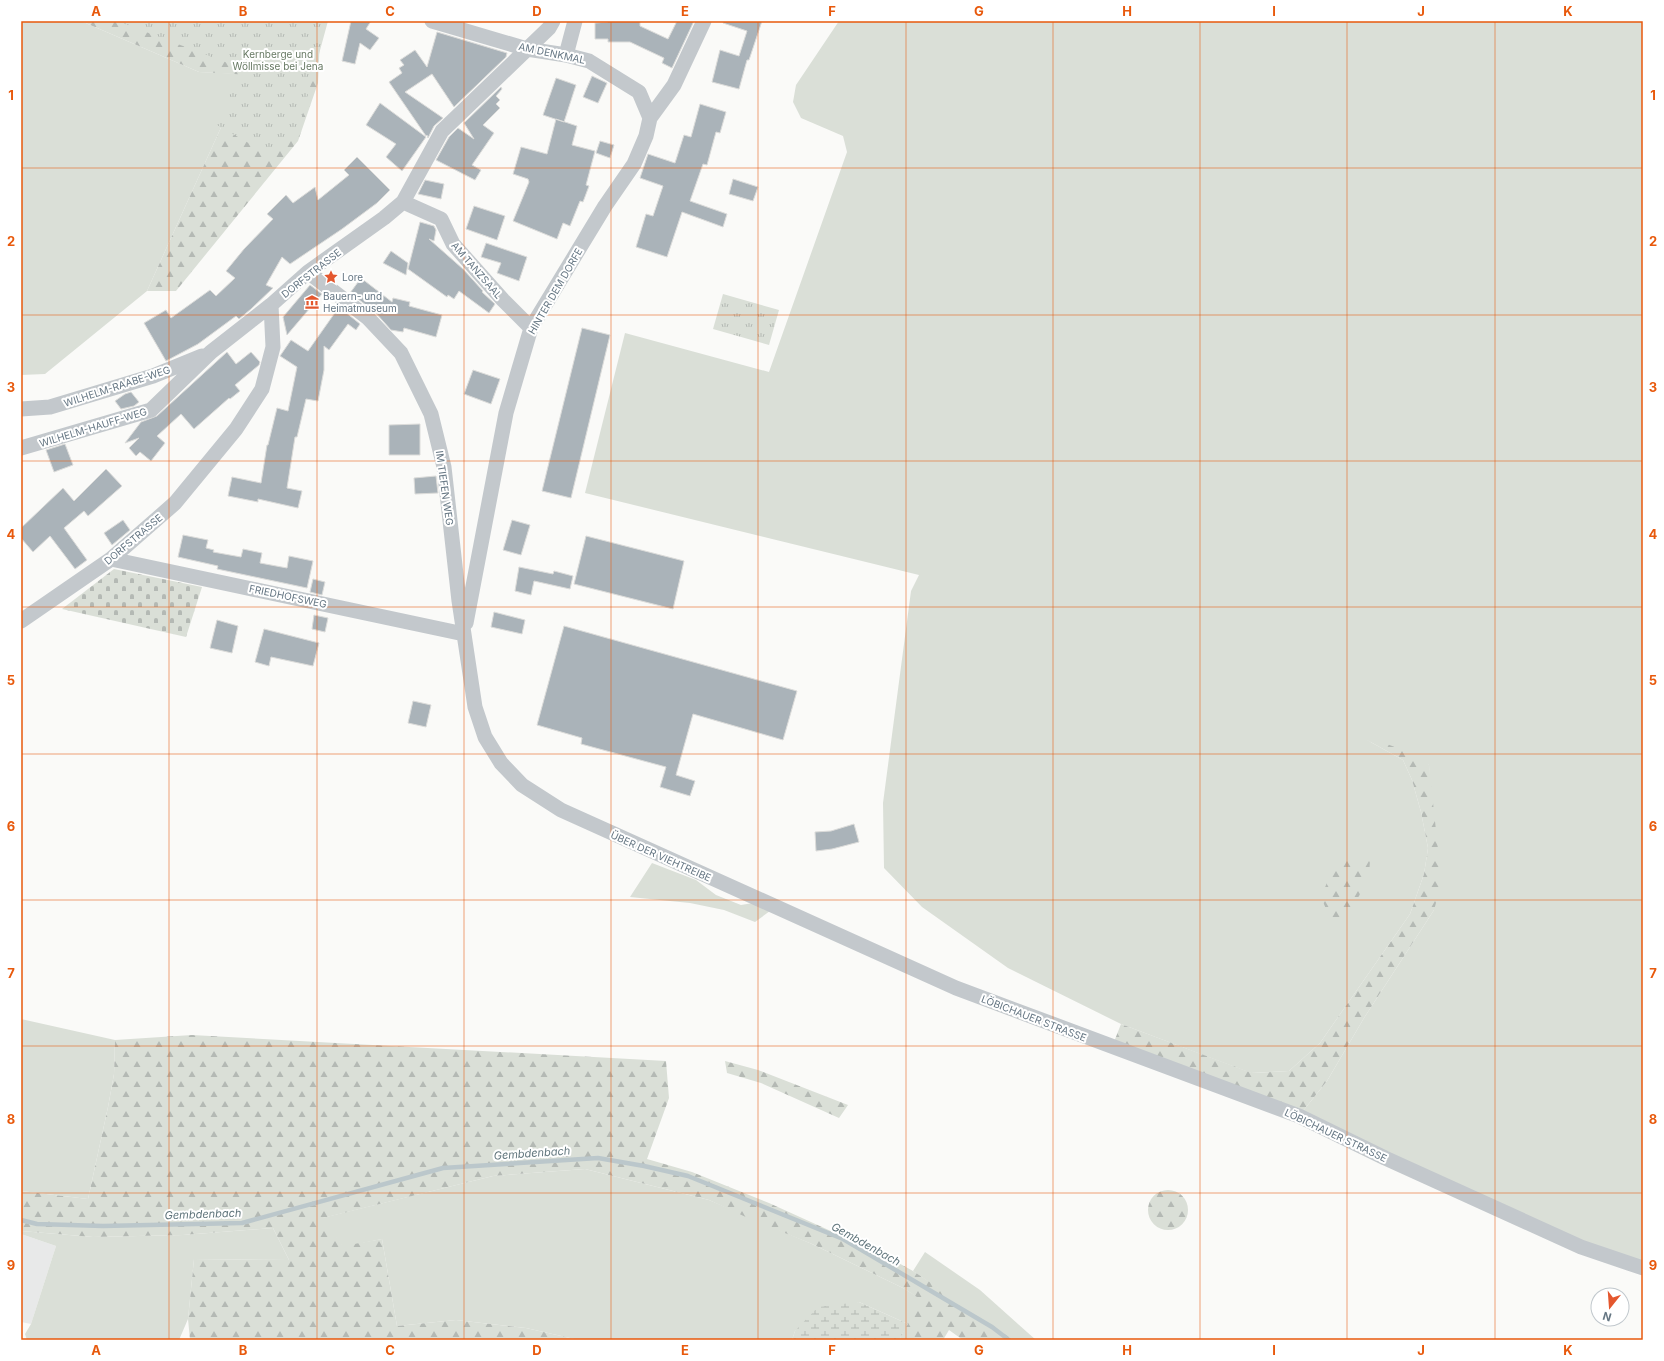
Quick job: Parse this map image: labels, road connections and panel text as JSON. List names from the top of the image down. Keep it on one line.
{"streets":{"street":["AM DENKMAL","AM TANZSAAL","DORFSTRASSE","HINTER DEM DORFE","WILHELM-RAABE-WEG","WILHELM-HAUFF-WEG","IM TIEFEN WEG","FRIEDHOFSWEG","ÜBER DER VIEHTREIBE","LÖBICHAUER STRASSE"]},"crossings":[["AM DENKMAL","DORFSTRASSE"],["AM DENKMAL","HINTER DEM DORFE"],["AM TANZSAAL","DORFSTRASSE"],["AM TANZSAAL","HINTER DEM DORFE"],["DORFSTRASSE","WILHELM-HAUFF-WEG"],["DORFSTRASSE","IM TIEFEN WEG"],["DORFSTRASSE","FRIEDHOFSWEG"],["HINTER DEM DORFE","IM TIEFEN WEG"],["HINTER DEM DORFE","FRIEDHOFSWEG"],["HINTER DEM DORFE","ÜBER DER VIEHTREIBE"],["WILHELM-RAABE-WEG","WILHELM-HAUFF-WEG"],["IM TIEFEN WEG","FRIEDHOFSWEG"],["IM TIEFEN WEG","ÜBER DER VIEHTREIBE"],["FRIEDHOFSWEG","ÜBER DER VIEHTREIBE"],["ÜBER DER VIEHTREIBE","LÖBICHAUER STRASSE"]],"water":["Gembdenbach"],"parks":["Kernberge und Wöllmisse bei Jena"],"places":{"place":["Lore"],"museum":["Bauern- und Heimatmuseum"]},"north":"bottom","grid":{"columns":["A","B","C","D","E","F","G","H","I","J","K"],"rows":["1","2","3","4","5","6","7","8","9"]}}
